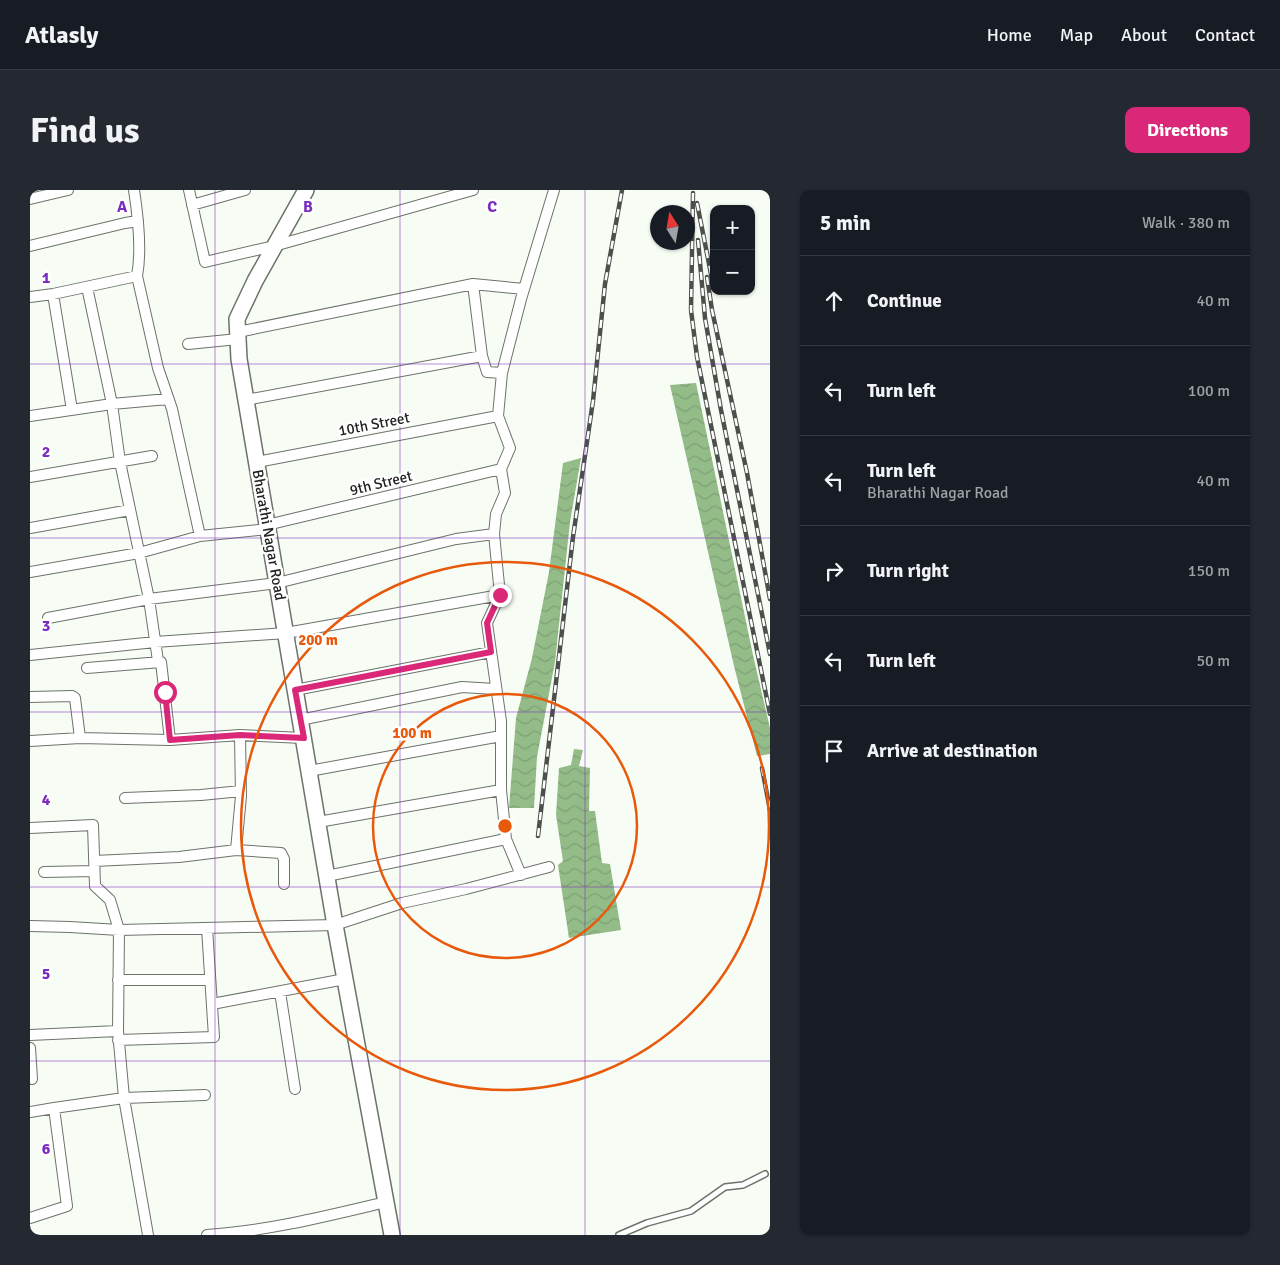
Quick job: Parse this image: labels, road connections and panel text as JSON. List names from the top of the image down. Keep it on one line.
{"streets":{"main road":["Bharathi Nagar Road"],"street":["10th Street","9th Street"]},"crossings":[["10th Street","Bharathi Nagar Road"],["9th Street","Bharathi Nagar Road"]],"north":"top","page":{"header":"Atlasly","nav":["Home","Map","About","Contact"],"buttons":"Directions","title":"Find us","heading":["5 min","Walk · 380 m"],"map_buttons":["+","−"],"list":[["Continue","40 m"],["Turn left","100 m"],["Turn left","Bharathi Nagar Road","40 m"],["Turn right","150 m"],["Turn left","50 m"],"Arrive at destination"]},"grid":{"columns":["A","B","C"],"rows":["1","2","3","4","5","6"]},"rings":["200 m","100 m"]}
